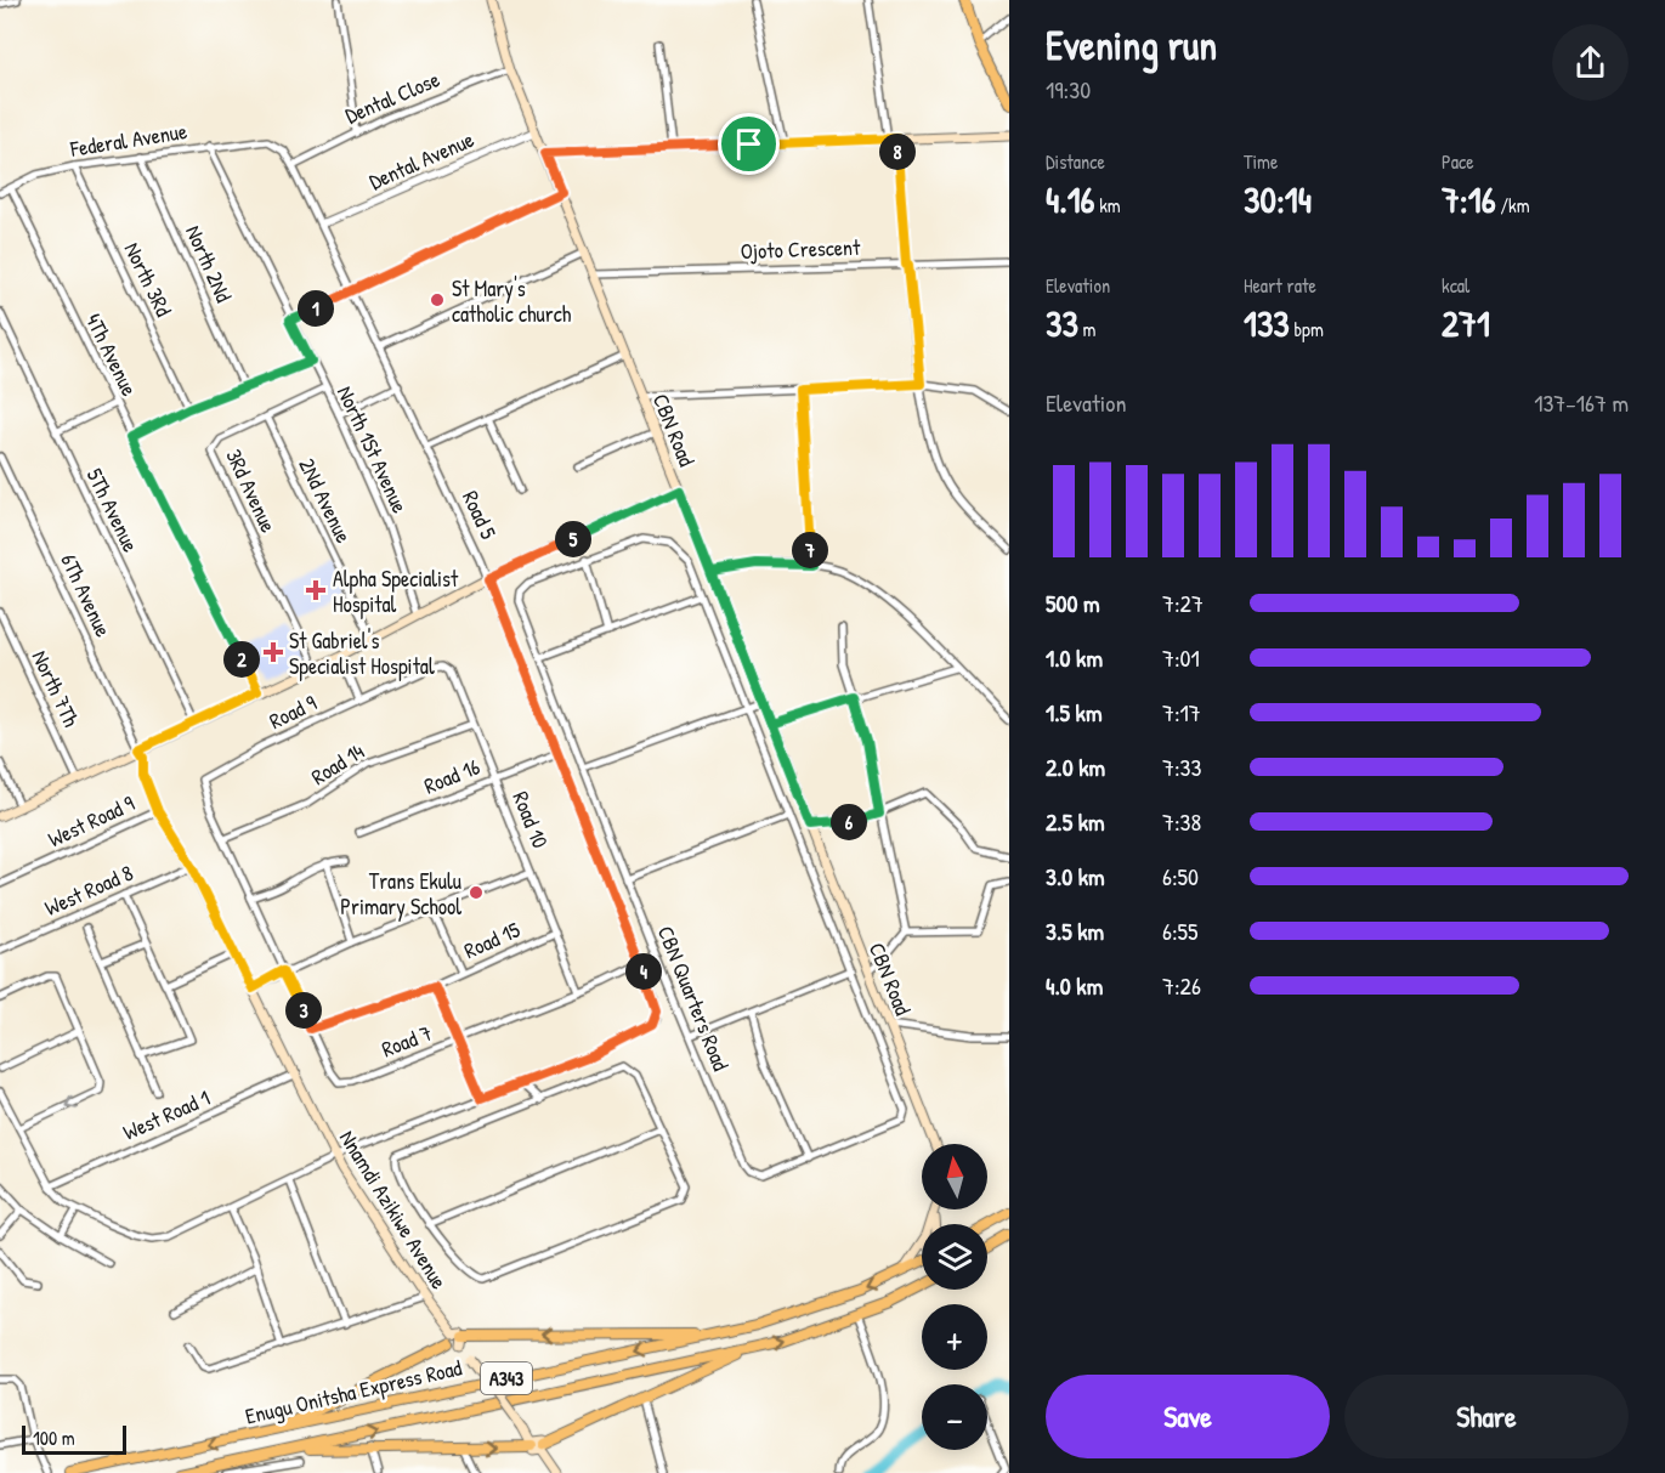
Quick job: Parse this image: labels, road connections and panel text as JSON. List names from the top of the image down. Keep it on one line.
{"streets":{"main road":["CBN Road","Nnamdi Azikiwe Avenue","A343","Enugu Onitsha Express Road"],"street":["Dental Close","Federal Avenue","Dental Avenue","Ojoto Crescent","North 2Nd","North 3Rd","4Th Avenue","North 1St Avenue","3Rd Avenue","2Nd Avenue","5Th Avenue","Road 5","6Th Avenue","North 7Th","Road 9","Road 14","Road 16","Road 10","West Road 9","West Road 8","Road 15","CBN Quarters Road","Road 7","West Road 1"]},"crossings":[["Dental Close","CBN Road"],["Dental Close","Road 5"],["Federal Avenue","North 2Nd"],["Federal Avenue","North 3Rd"],["Federal Avenue","4Th Avenue"],["Federal Avenue","North 1St Avenue"],["Federal Avenue","Road 5"],["Dental Avenue","CBN Road"],["Dental Avenue","Road 5"],["Ojoto Crescent","CBN Road"],["North 1St Avenue","3Rd Avenue"],["3Rd Avenue","2Nd Avenue"],["Road 5","Road 16"],["Road 5","Road 7"],["6Th Avenue","Nnamdi Azikiwe Avenue"],["Road 9","Road 10"],["Road 9","Road 7"],["Road 14","Road 10"],["Road 14","Road 7"],["Road 16","Road 10"],["Road 10","Road 15"],["Road 10","Road 7"],["West Road 9","Nnamdi Azikiwe Avenue"],["West Road 8","Nnamdi Azikiwe Avenue"],["Road 15","Road 7"],["West Road 1","Nnamdi Azikiwe Avenue"]],"places":{"other":["St Mary's catholic church","Trans Ekulu Primary School"],"health":["Alpha Specialist Hospital","St Gabriel's Specialist Hospital"]},"scale_bar":"100 m","north":"top","page":{"heading":["Evening run","19:30"],"stats":[["Distance","4.16 km"],["Time","30:14"],["Pace","7:16 /km"],["Elevation","33 m"],["Heart rate","133 bpm"],["kcal","271"]],"pins":["8","1","5","7","2","6","4","3"],"chart":["Elevation","137–167 m"],"list":[{"name":"500 m","note":"7:27"},{"name":"1.0 km","note":"7:01"},{"name":"1.5 km","note":"7:17"},{"name":"2.0 km","note":"7:33"},{"name":"2.5 km","note":"7:38"},{"name":"3.0 km","note":"6:50"},{"name":"3.5 km","note":"6:55"},{"name":"4.0 km","note":"7:26"}],"map_buttons":["+","−"],"buttons":["Save","Share"],"scale":"100 m"}}
